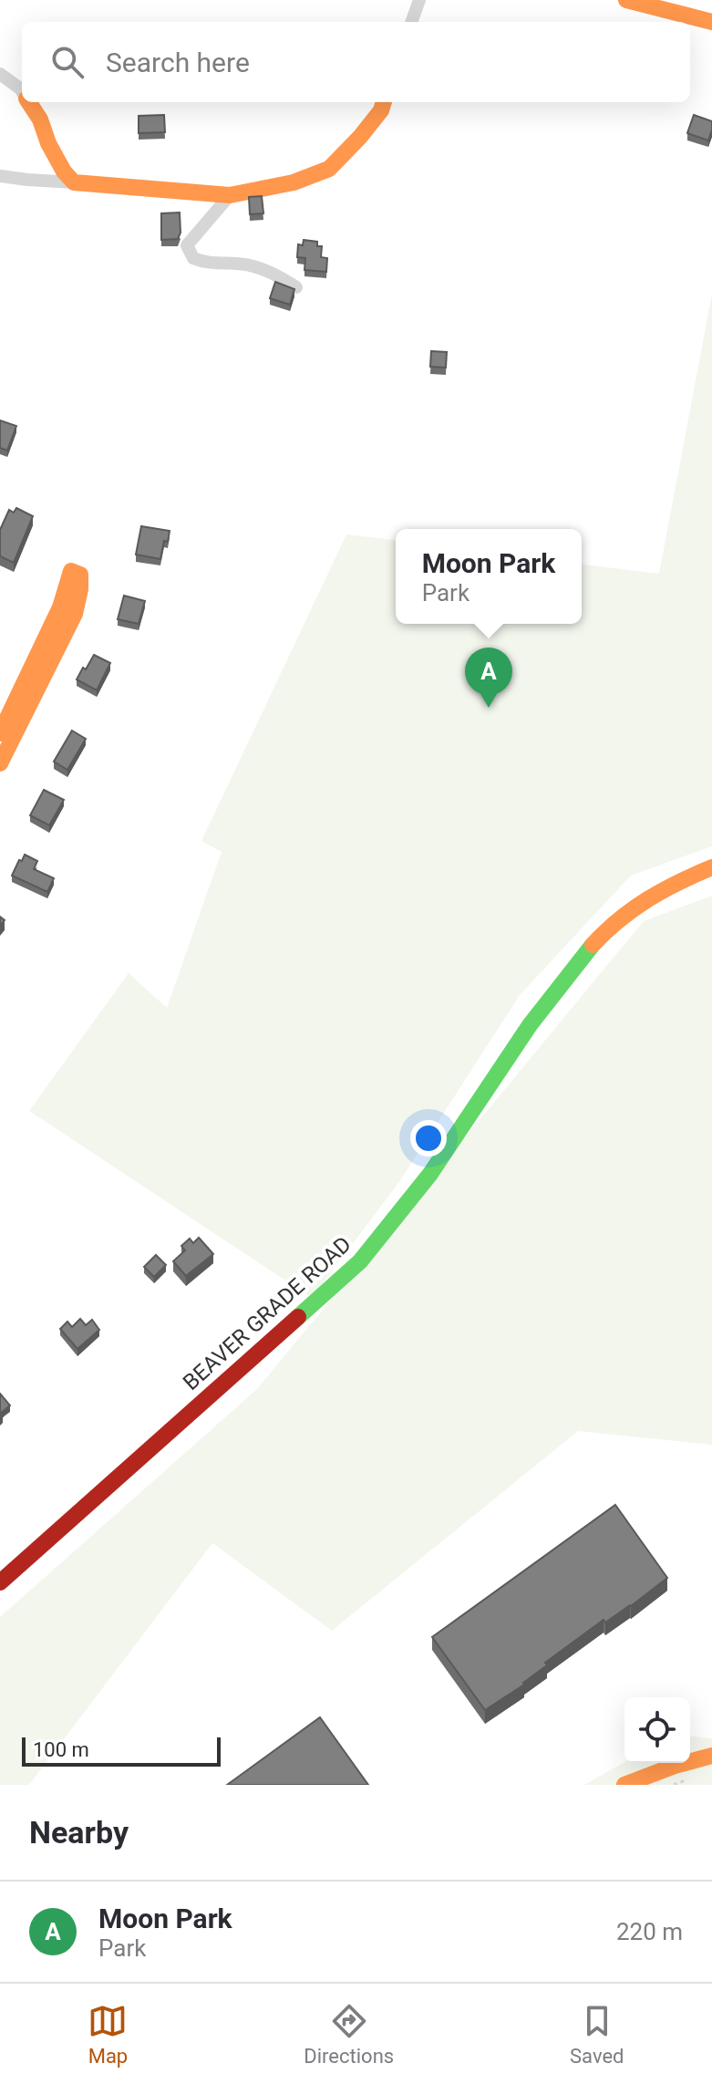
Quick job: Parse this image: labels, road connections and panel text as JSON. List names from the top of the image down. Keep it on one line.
{"streets":{"street":["BEAVER GRADE ROAD"]},"scale_bar":"100 m","page":{"search":"Search here","popup":["Moon Park","Park"],"pins":"A","scale":"100 m","heading":"Nearby","list":[{"mark":"A","name":"Moon Park","note":"Park","value":"220 m"}],"nav":["Map","Directions","Saved"]}}
